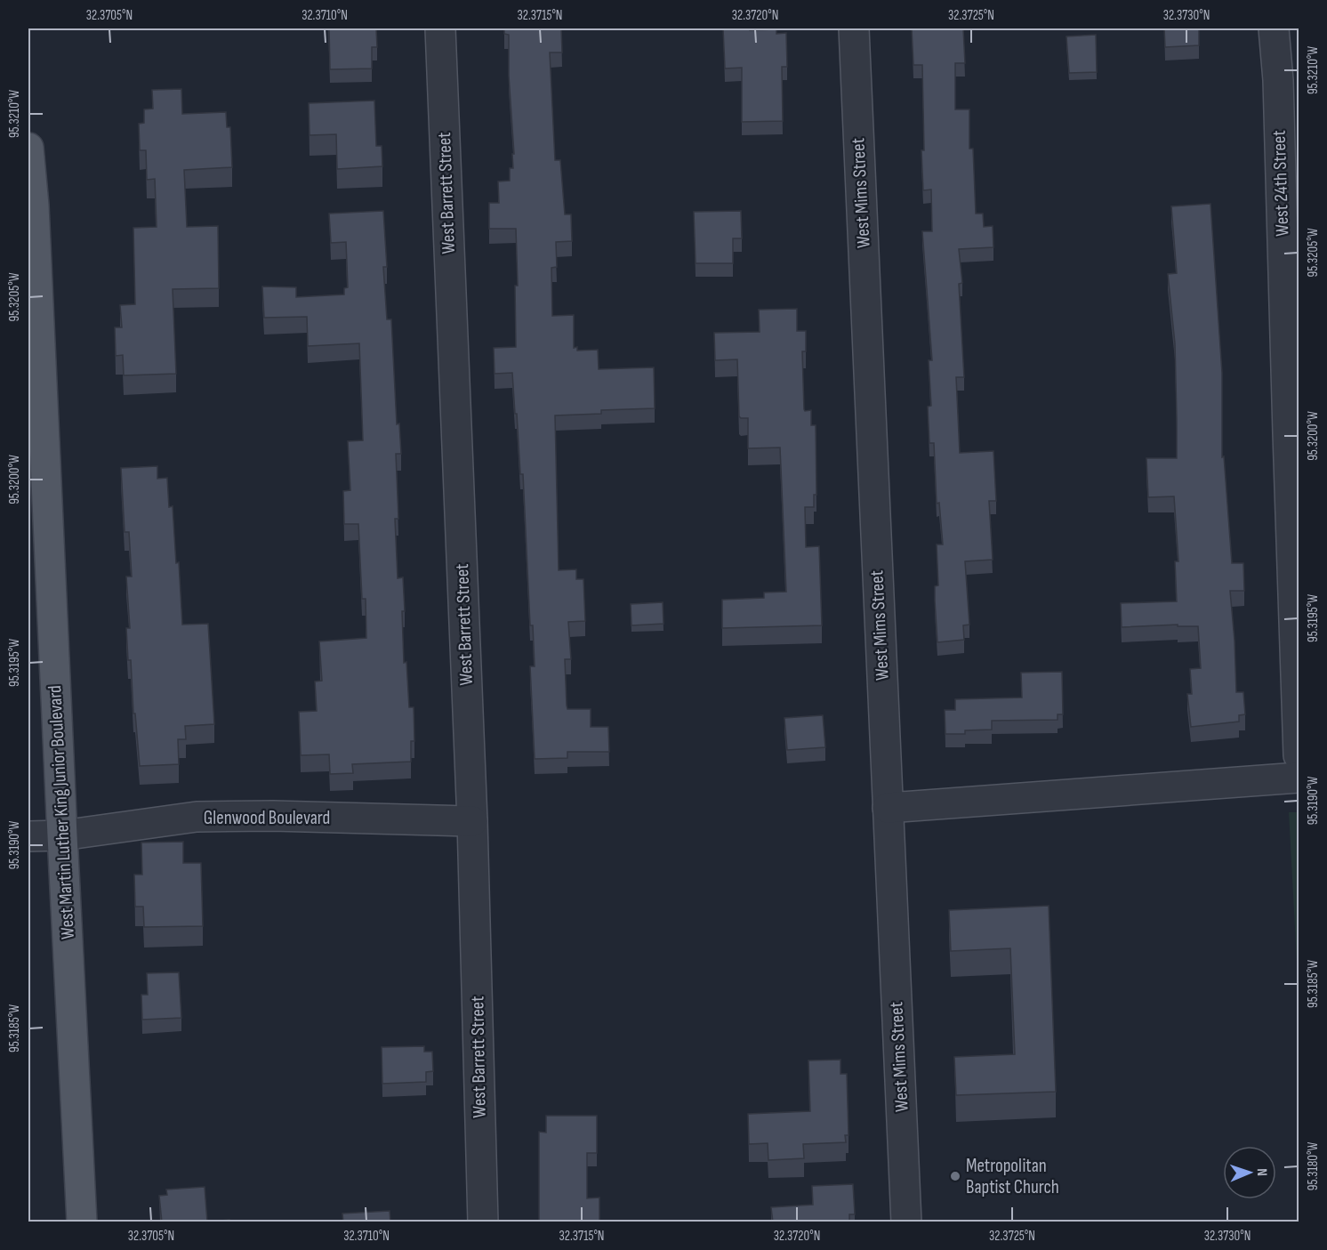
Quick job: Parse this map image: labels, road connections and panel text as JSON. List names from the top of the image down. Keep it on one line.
{"streets":{"main road":["West Martin Luther King Junior Boulevard"],"street":["West 24th Street","West Barrett Street","West Mims Street","Glenwood Boulevard"]},"crossings":[["West Barrett Street","Glenwood Boulevard"],["West Martin Luther King Junior Boulevard","Glenwood Boulevard"]],"places":["Metropolitan Baptist Church"],"north":"right","coordinates":["32.3705°N","32.3710°N","32.3715°N","32.3720°N","32.3725°N","32.3730°N","95.3210°W","95.3205°W","95.3200°W","95.3195°W","95.3190°W","95.3185°W","95.3180°W"]}
